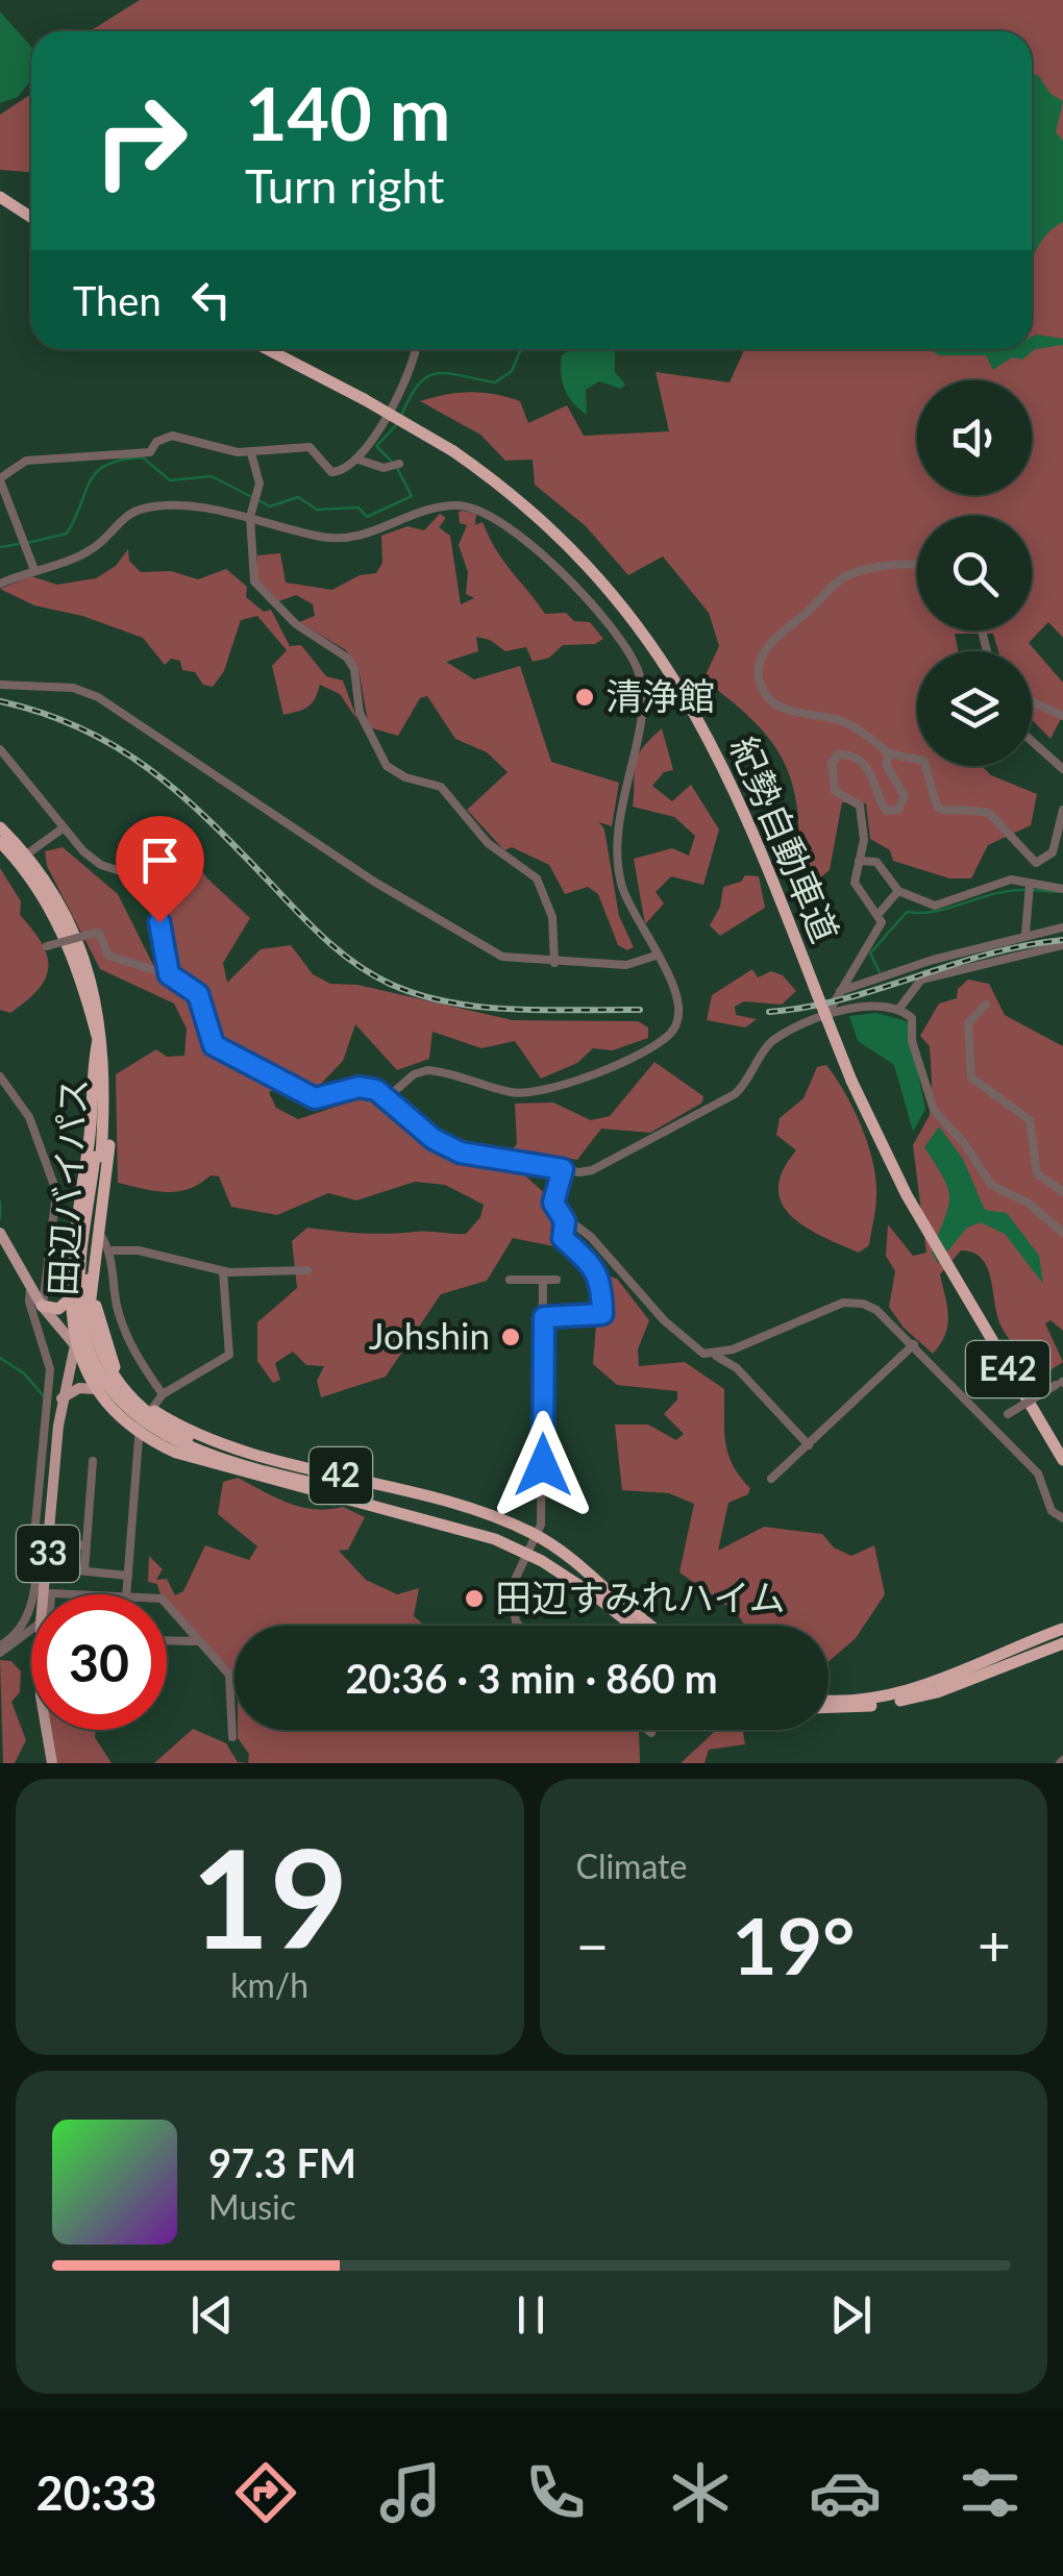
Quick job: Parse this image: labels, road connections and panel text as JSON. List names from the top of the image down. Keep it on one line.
{"streets":{"highway":["紀勢自動車道","田辺バイパス","E42","42"],"main road":["33"]},"crossings":[["田辺バイパス","42"],["42","33"]],"places":["清浄館","Johshin","田辺すみれハイム"],"page":{"turn":["140 m","Turn right"],"then":"Then","limit":"30","trip":"20:36 · 3 min · 860 m","tile":[["19","km/h"],"Climate"],"heat":["−","19°","+"],"song":["97.3 FM","Music"],"tabs":"20:33"}}
